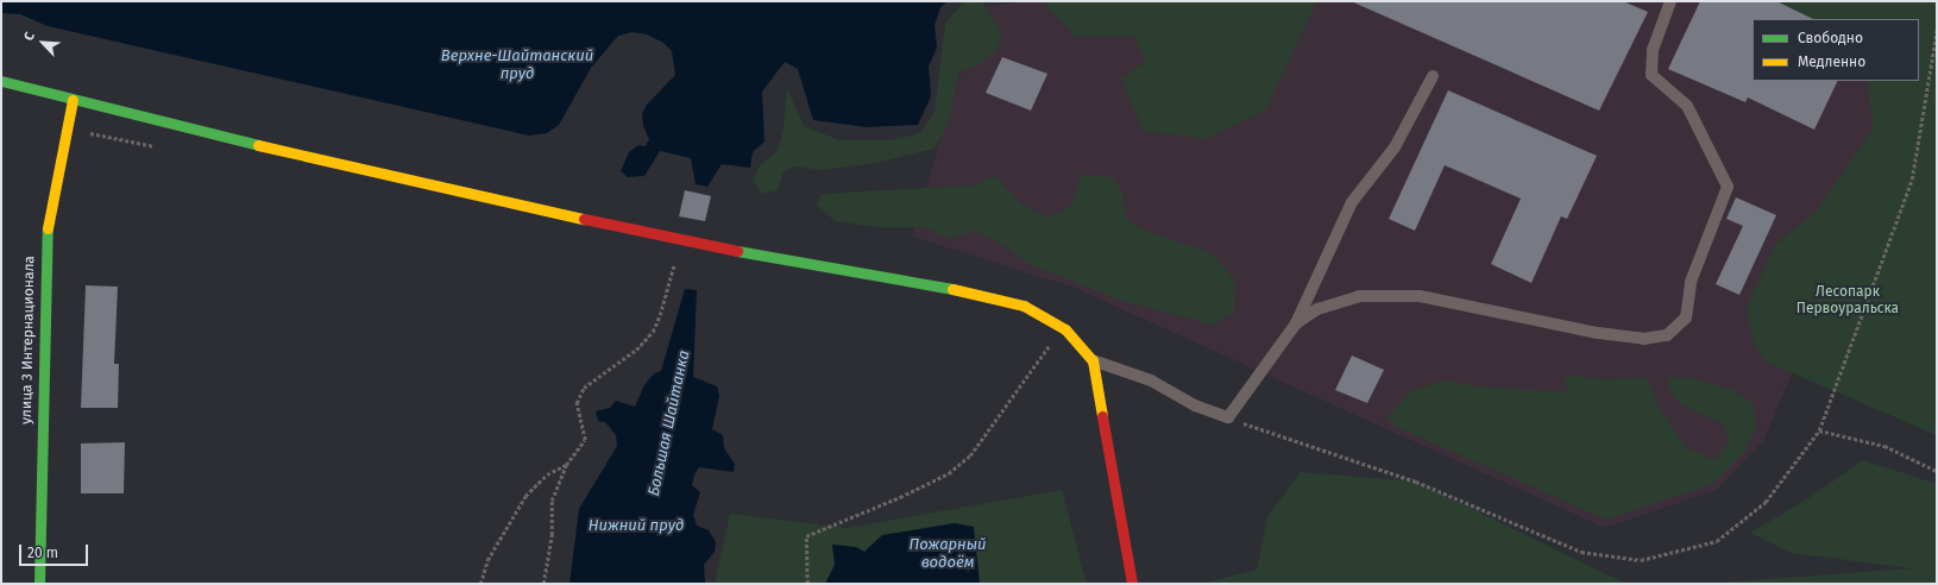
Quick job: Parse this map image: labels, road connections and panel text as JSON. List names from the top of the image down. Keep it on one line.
{"streets":{"street":["улица 3 Интернационала"]},"water":["Верхне-Шайтанский пруд","Большая Шайтанка","Нижний пруд","Пожарный водоём"],"parks":["Лесопарк Первоуральска"],"legend":["Свободно","Медленно"],"scale_bar":"20 m","north":"top left"}
